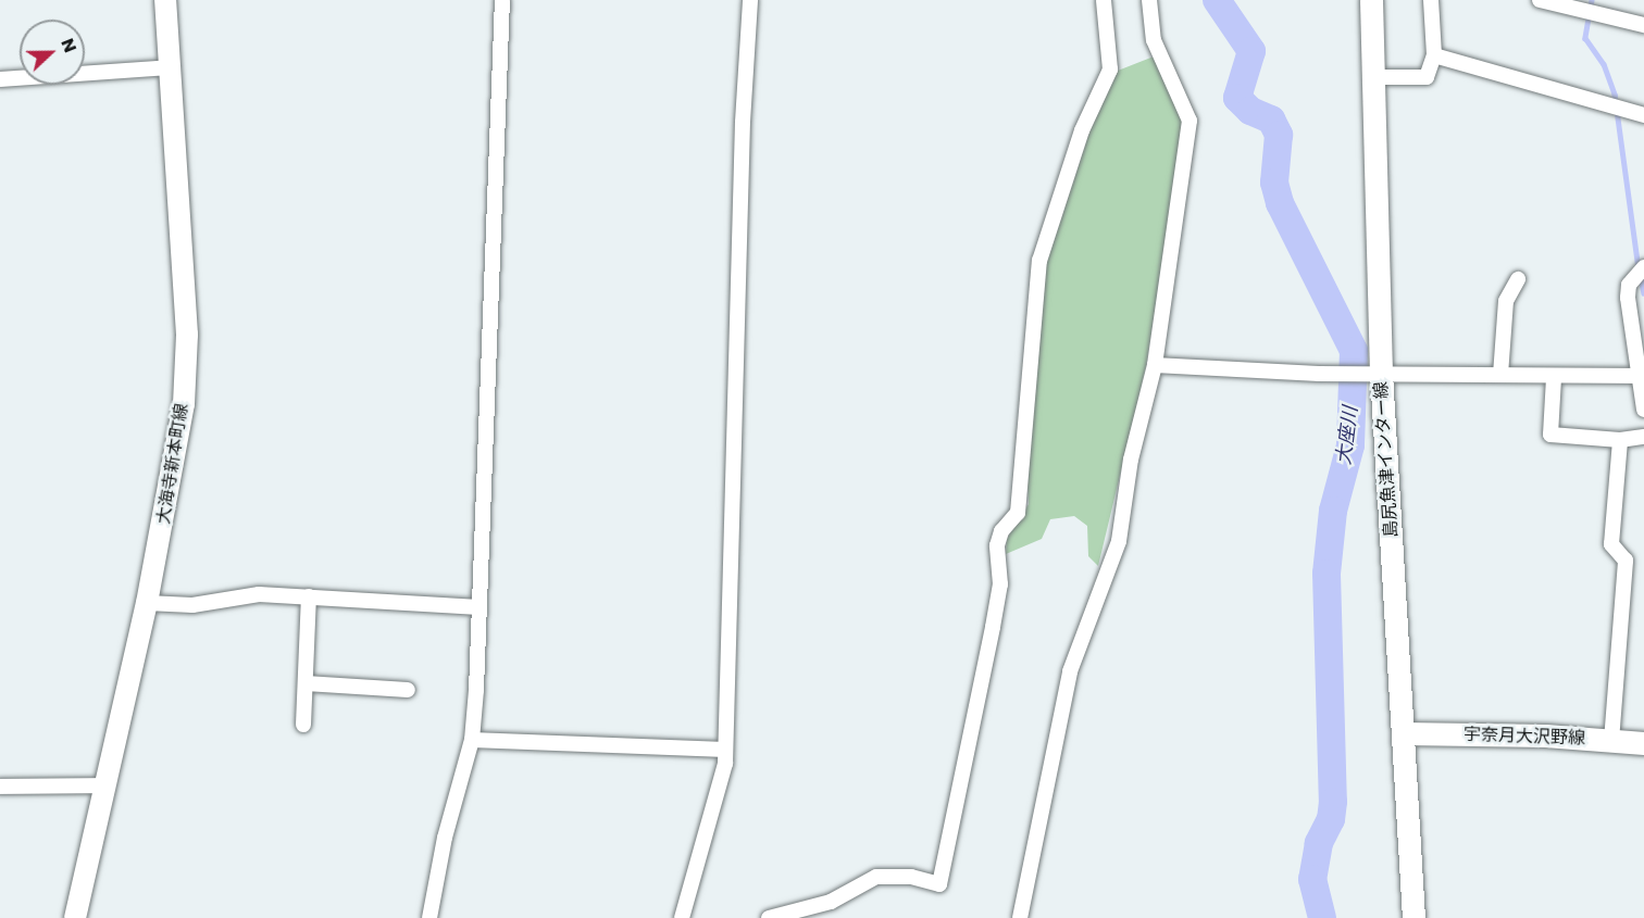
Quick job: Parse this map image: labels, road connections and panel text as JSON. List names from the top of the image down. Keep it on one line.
{"streets":{"main road":["島尻魚津インター線","大海寺新本町線","宇奈月大沢野線"]},"crossings":[["島尻魚津インター線","宇奈月大沢野線"]],"water":["大座川"],"north":"right"}
